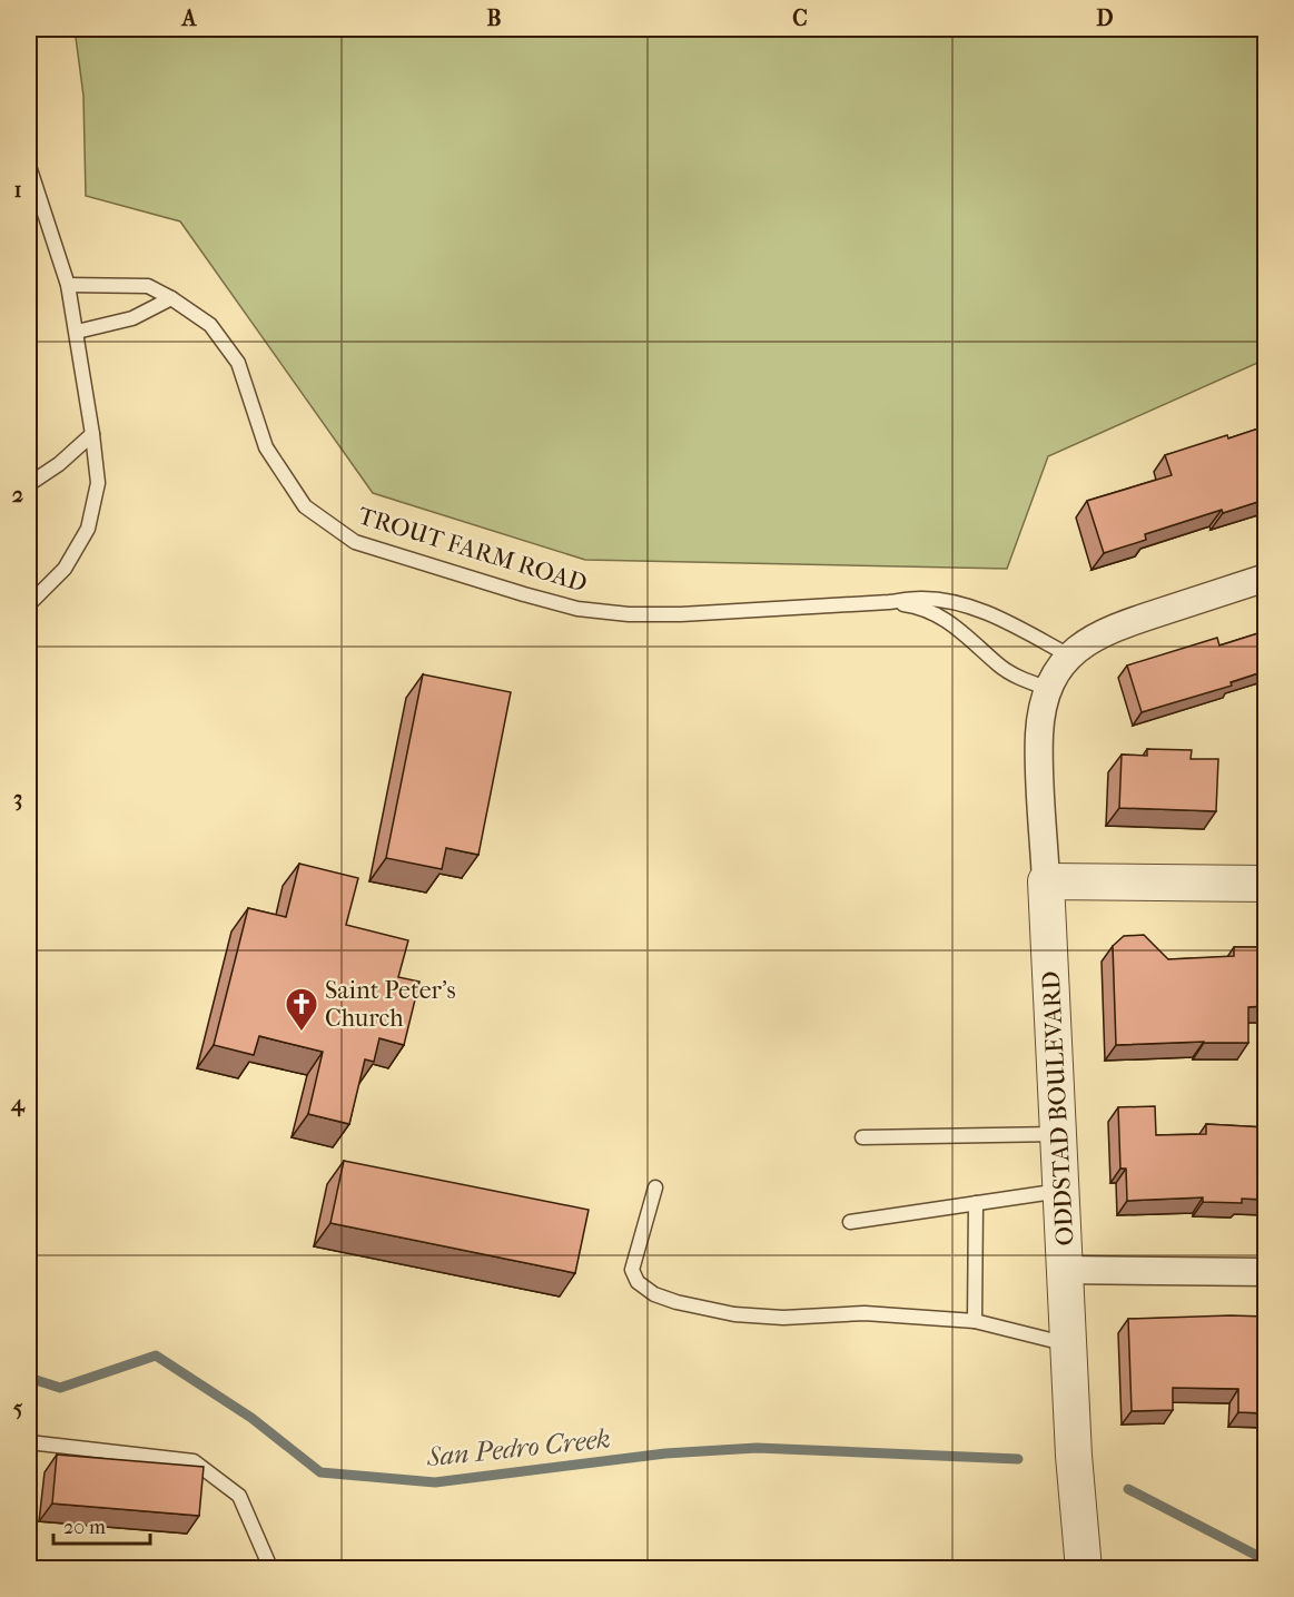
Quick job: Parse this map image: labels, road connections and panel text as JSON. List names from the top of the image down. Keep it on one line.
{"streets":{"street":["ODDSTAD BOULEVARD"],"lane":["TROUT FARM ROAD"]},"crossings":[["TROUT FARM ROAD","ODDSTAD BOULEVARD"]],"water":["San Pedro Creek"],"places":{"church":["Saint Peter's Church"]},"scale_bar":"20 m","grid":{"columns":["A","B","C","D"],"rows":["1","2","3","4","5"]}}
